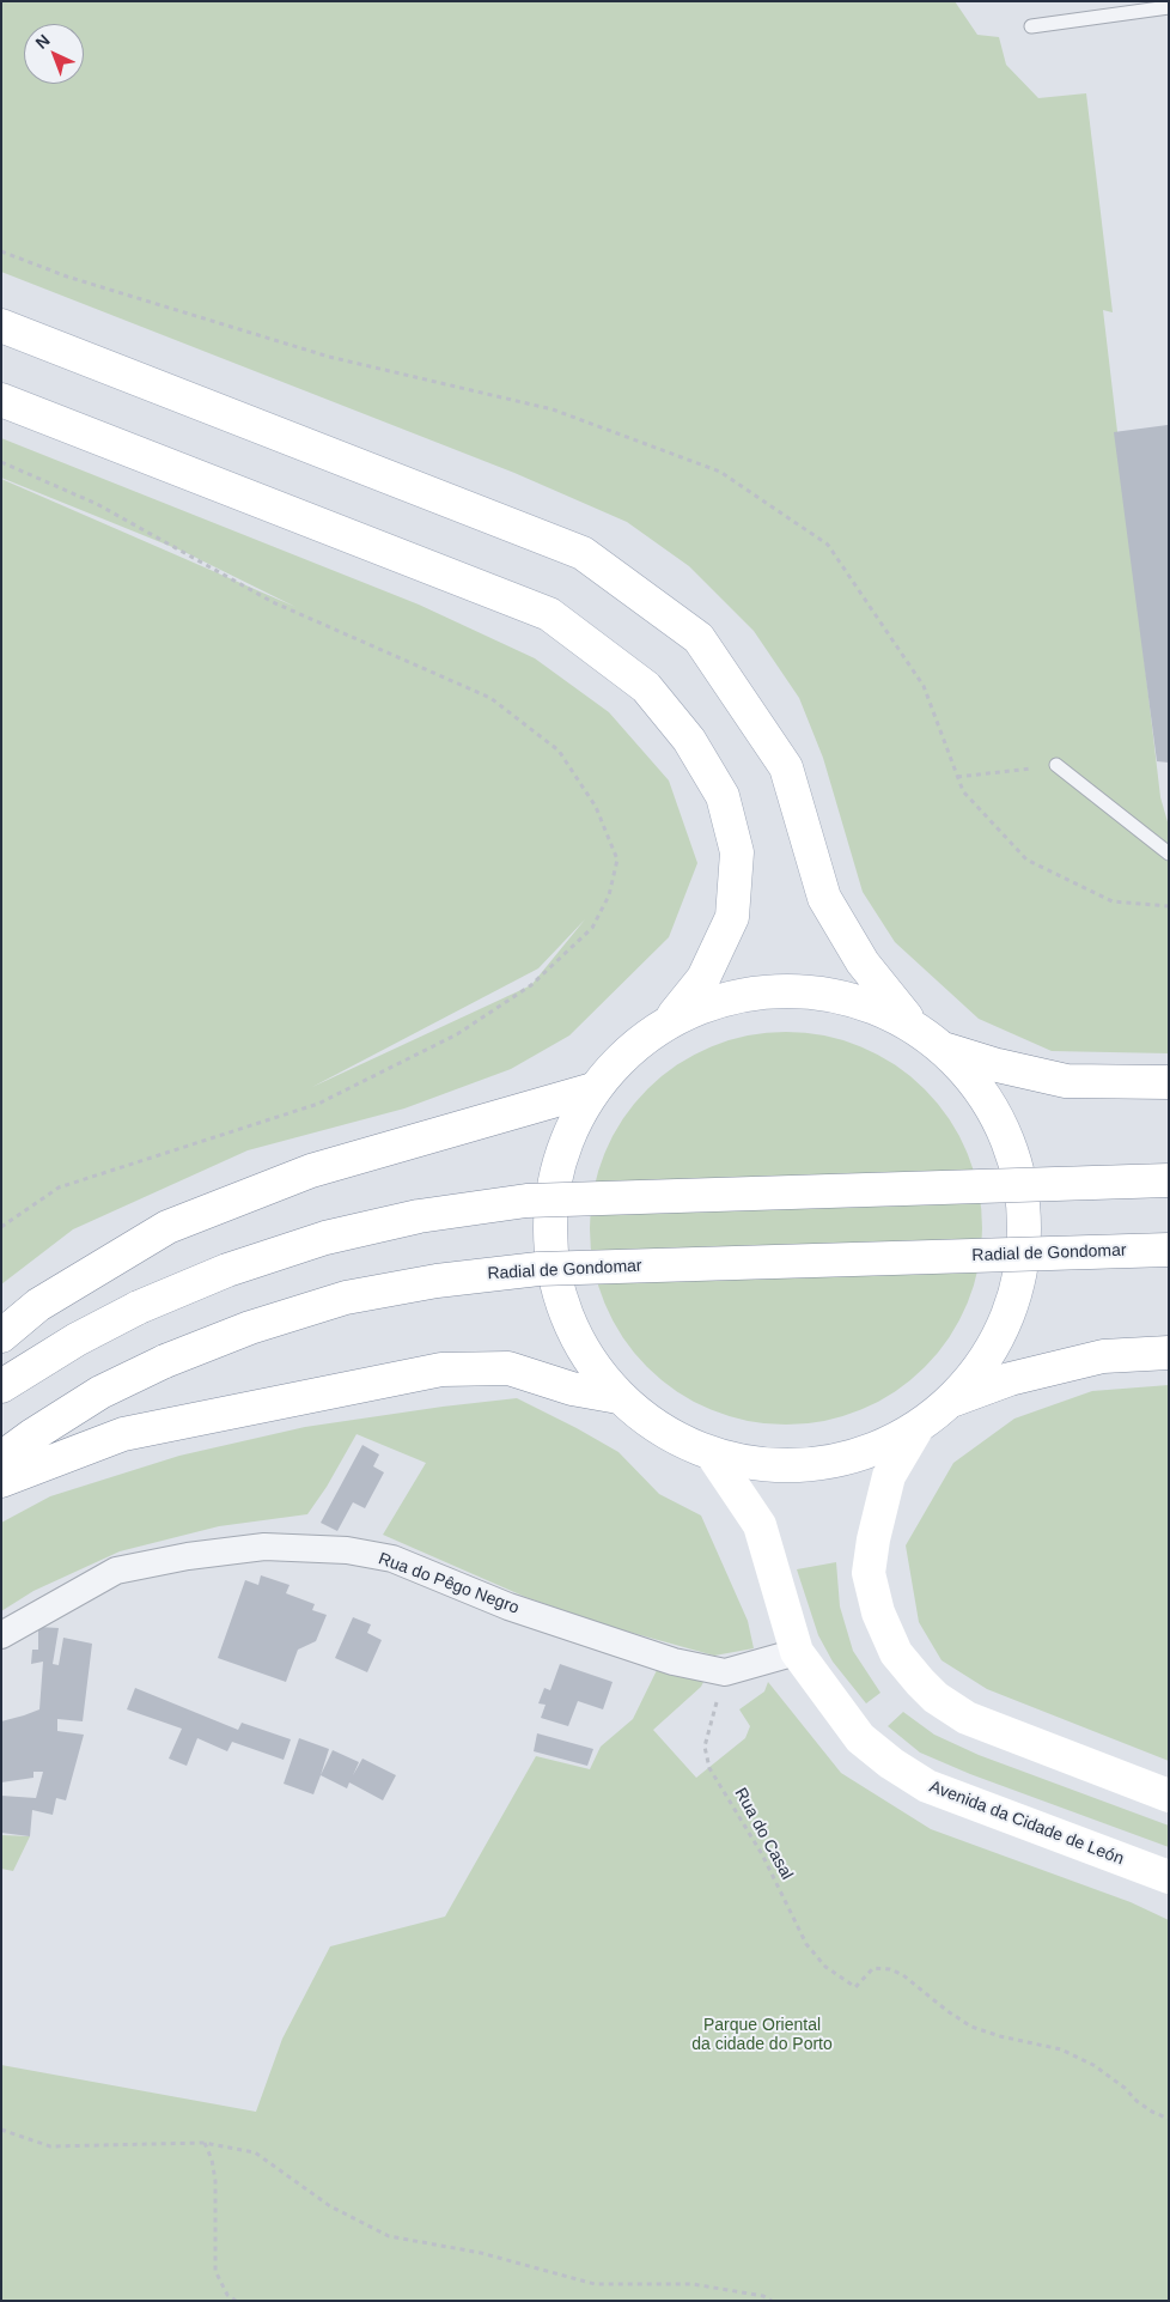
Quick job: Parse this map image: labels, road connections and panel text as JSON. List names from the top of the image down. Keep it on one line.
{"streets":{"main road":["Radial de Gondomar","Avenida da Cidade de León"],"street":["Rua do Pêgo Negro"],"path":["Rua do Casal"]},"crossings":[["Rua do Pêgo Negro","Avenida da Cidade de León"],["Rua do Pêgo Negro","Rua do Casal"]],"parks":["Parque Oriental da cidade do Porto"],"north":"top left"}
